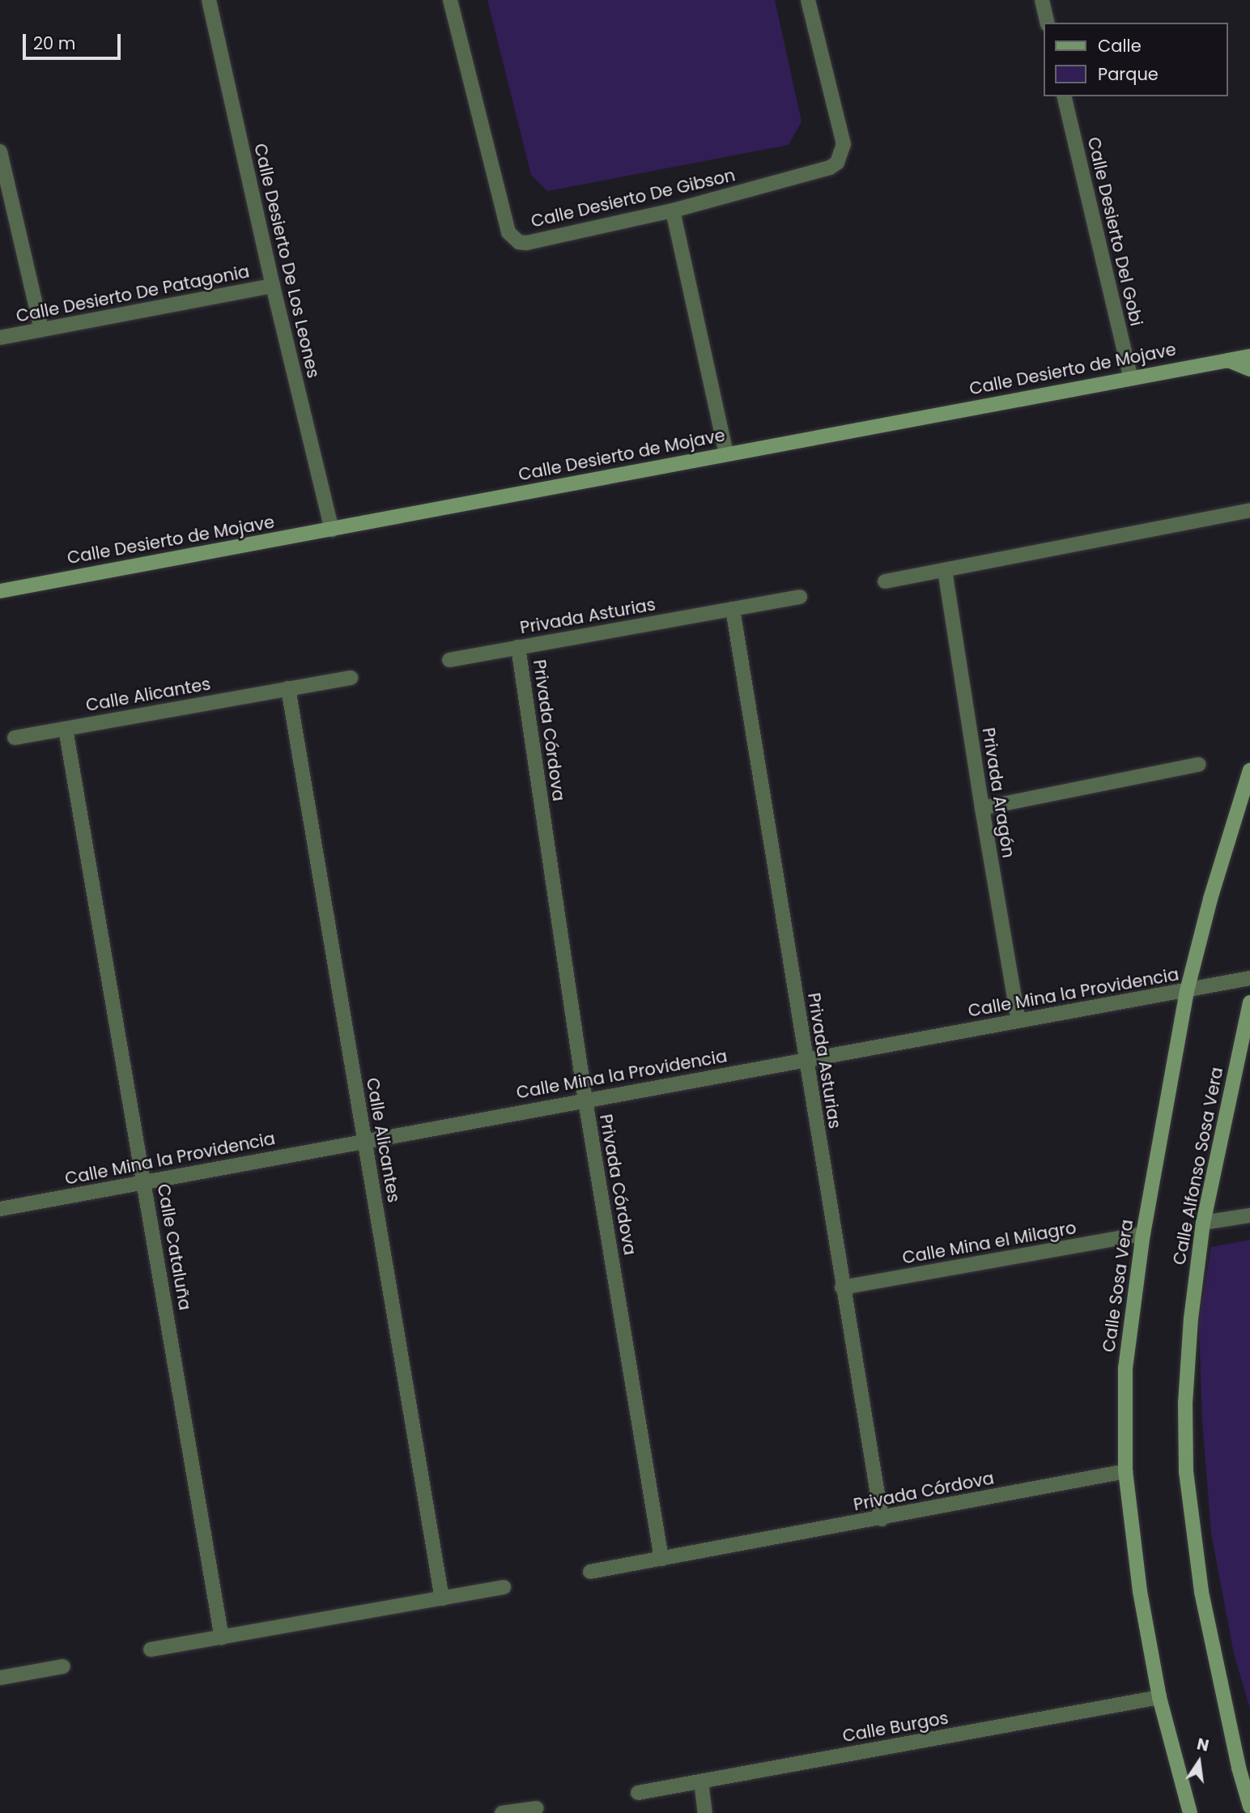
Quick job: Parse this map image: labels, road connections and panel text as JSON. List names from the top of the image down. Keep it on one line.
{"streets":{"main road":["Calle Desierto de Mojave","Calle Alfonso Sosa Vera","Calle Sosa Vera"],"street":["Calle Desierto De Gibson","Calle Desierto Del Gobi","Calle Desierto De Los Leones","Calle Desierto De Patagonia","Privada Asturias","Calle Alicantes","Privada Córdova","Privada Aragón","Calle Mina la Providencia","Calle Mina el Milagro","Calle Cataluña","Calle Burgos"]},"crossings":[["Calle Desierto Del Gobi","Calle Desierto de Mojave"],["Calle Desierto De Los Leones","Calle Desierto De Patagonia"],["Calle Desierto De Los Leones","Calle Desierto de Mojave"],["Privada Asturias","Privada Córdova"],["Privada Asturias","Calle Mina la Providencia"],["Privada Asturias","Calle Mina el Milagro"],["Calle Alicantes","Calle Mina la Providencia"],["Calle Alicantes","Calle Cataluña"],["Privada Córdova","Calle Mina la Providencia"],["Privada Córdova","Calle Sosa Vera"],["Privada Aragón","Calle Mina la Providencia"],["Calle Mina la Providencia","Calle Cataluña"],["Calle Mina la Providencia","Calle Sosa Vera"],["Calle Mina el Milagro","Calle Sosa Vera"],["Calle Sosa Vera","Calle Burgos"]],"legend":["Calle","Parque"],"scale_bar":"20 m","north":"top"}
